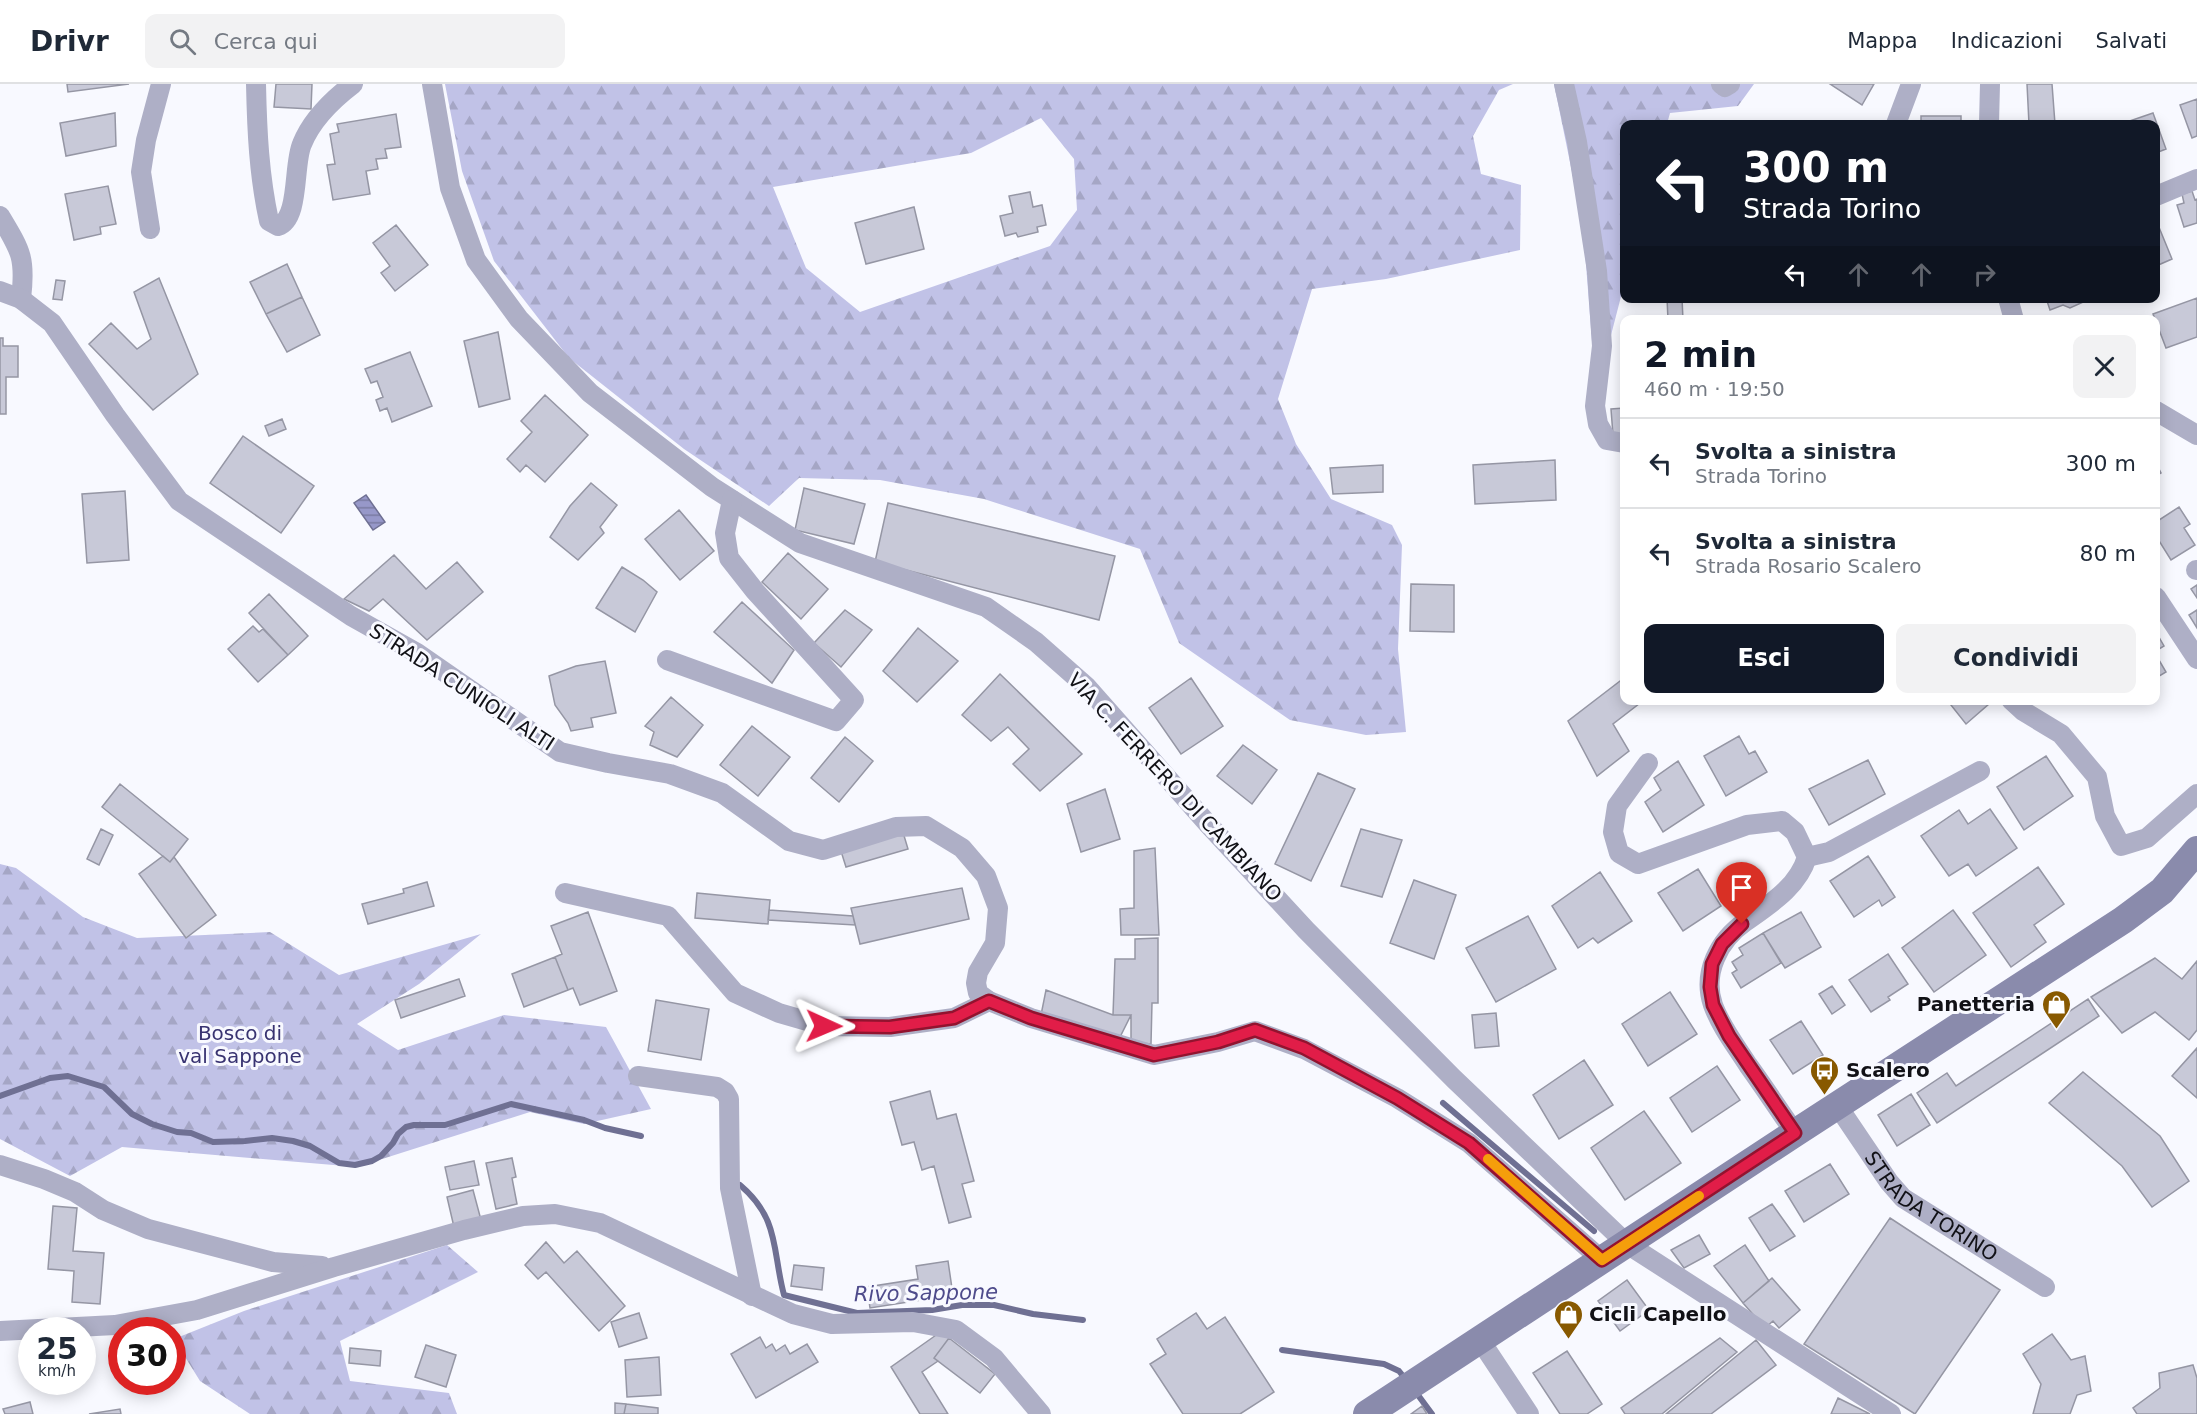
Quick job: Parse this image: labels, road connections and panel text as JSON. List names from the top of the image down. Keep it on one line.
{"streets":{"street":["STRADA CUNIOLI ALTI","VIA C. FERRERO DI CAMBIANO","STRADA TORINO"]},"water":["Rivo Sappone"],"parks":["Bosco di val Sappone"],"places":{"shop":["Panetteria","Cicli Capello"],"bus stop":["Scalero"]},"page":{"header":"Drivr","search":"Cerca qui","nav":["Mappa","Indicazioni","Salvati"],"turn":["300 m","Strada Torino"],"heading":["2 min","460 m · 19:50"],"list":[{"name":"Svolta a sinistra","note":"Strada Torino","value":"300 m"},{"name":"Svolta a sinistra","note":"Strada Rosario Scalero","value":"80 m"}],"buttons":["Esci","Condividi"],"speed":"25 km/h","limit":"30"}}
